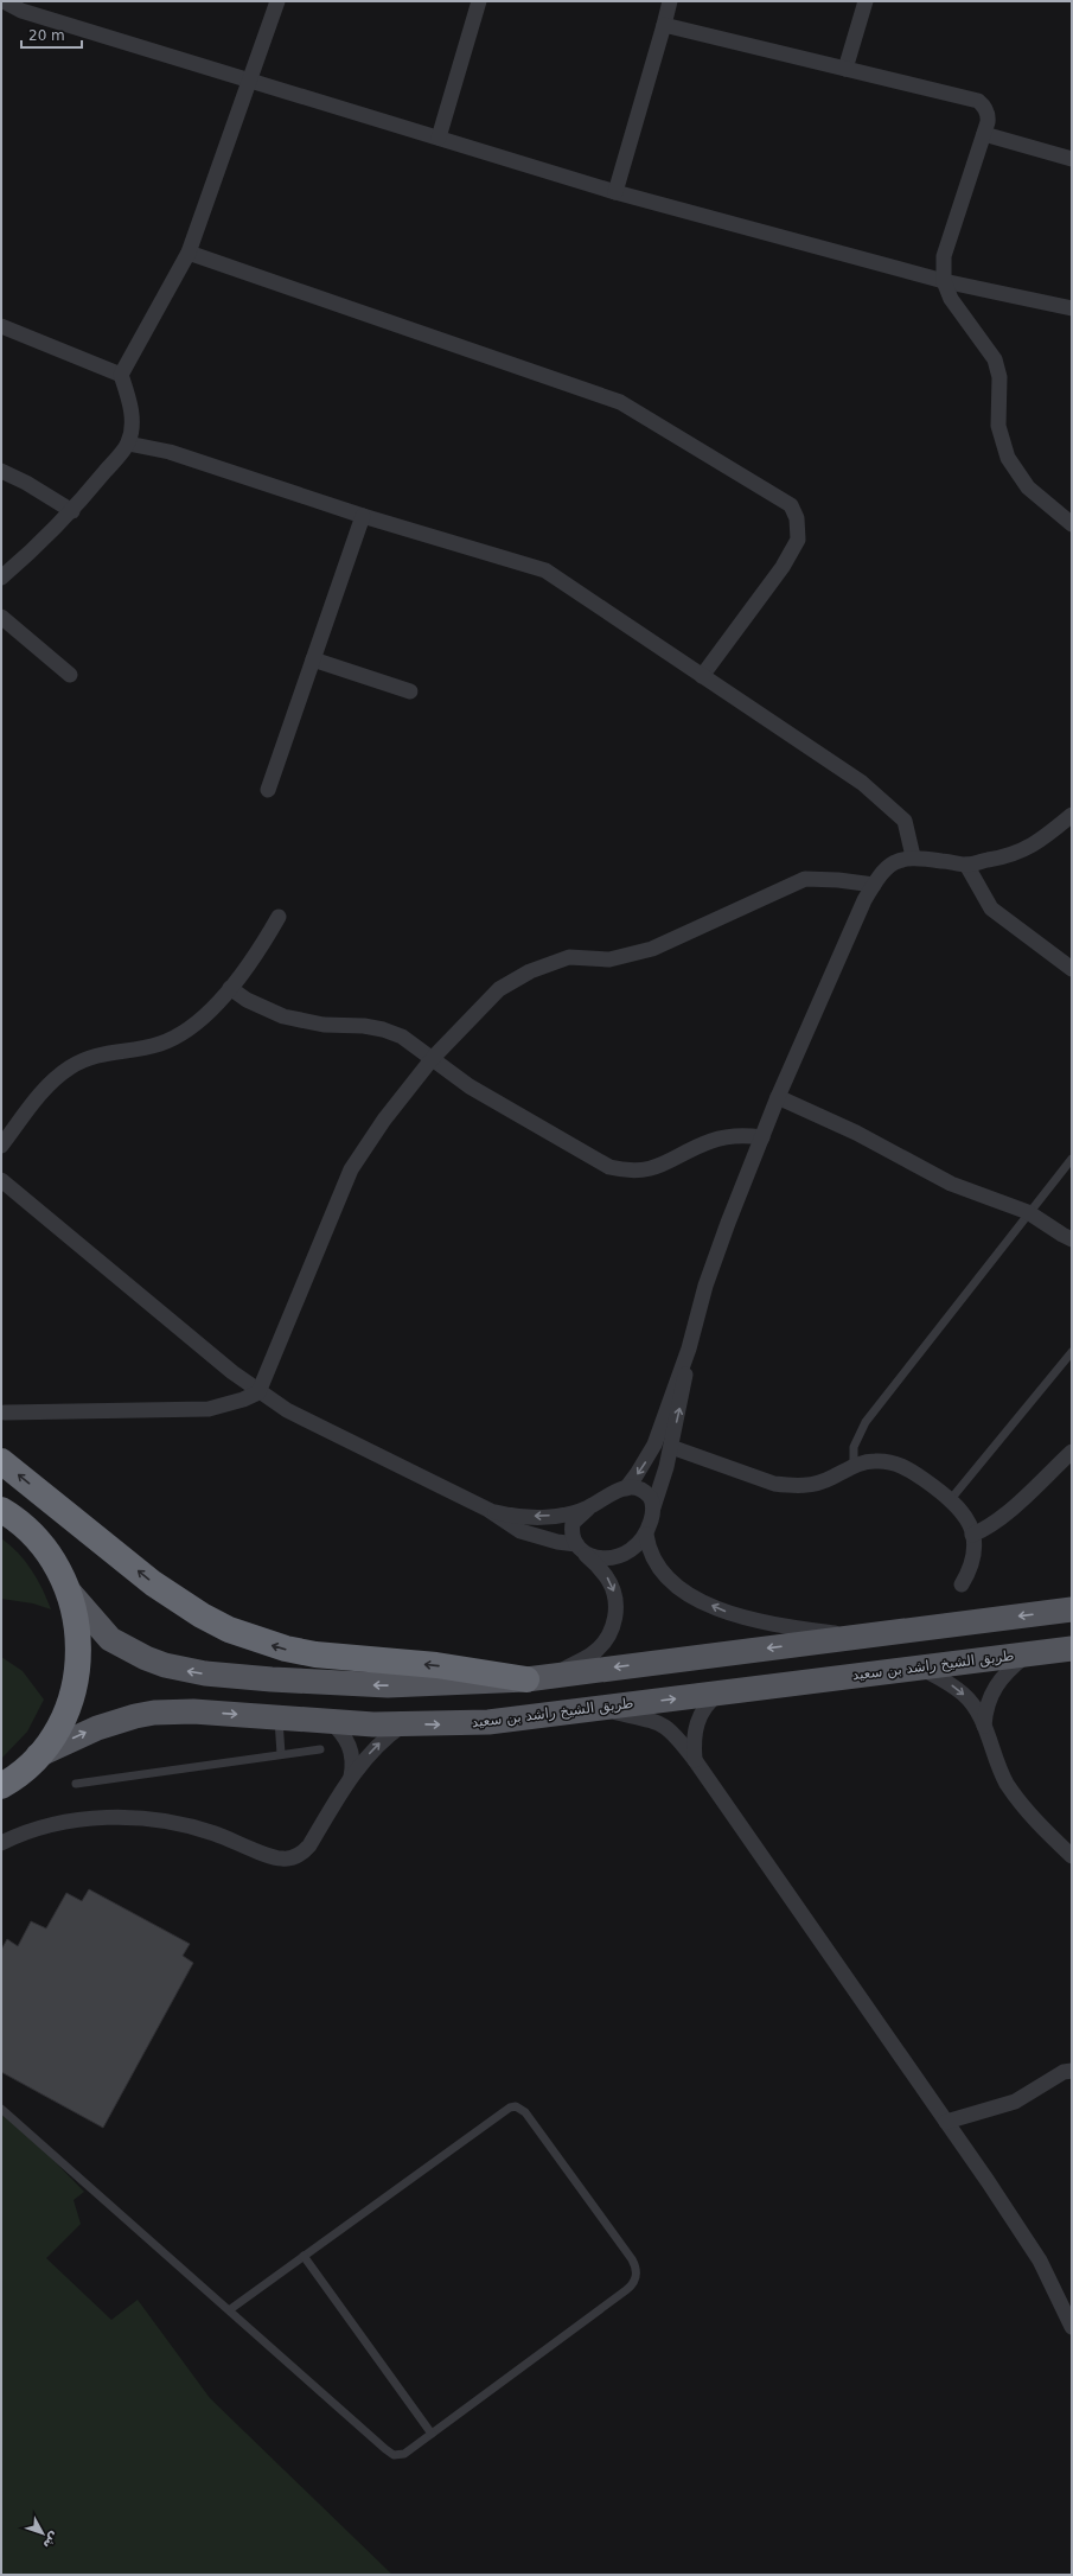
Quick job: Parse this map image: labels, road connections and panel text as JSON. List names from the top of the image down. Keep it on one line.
{"streets":{"main road":["طريق الشيخ راشد بن سعيد"]},"scale_bar":"20 m","north":"bottom right"}
